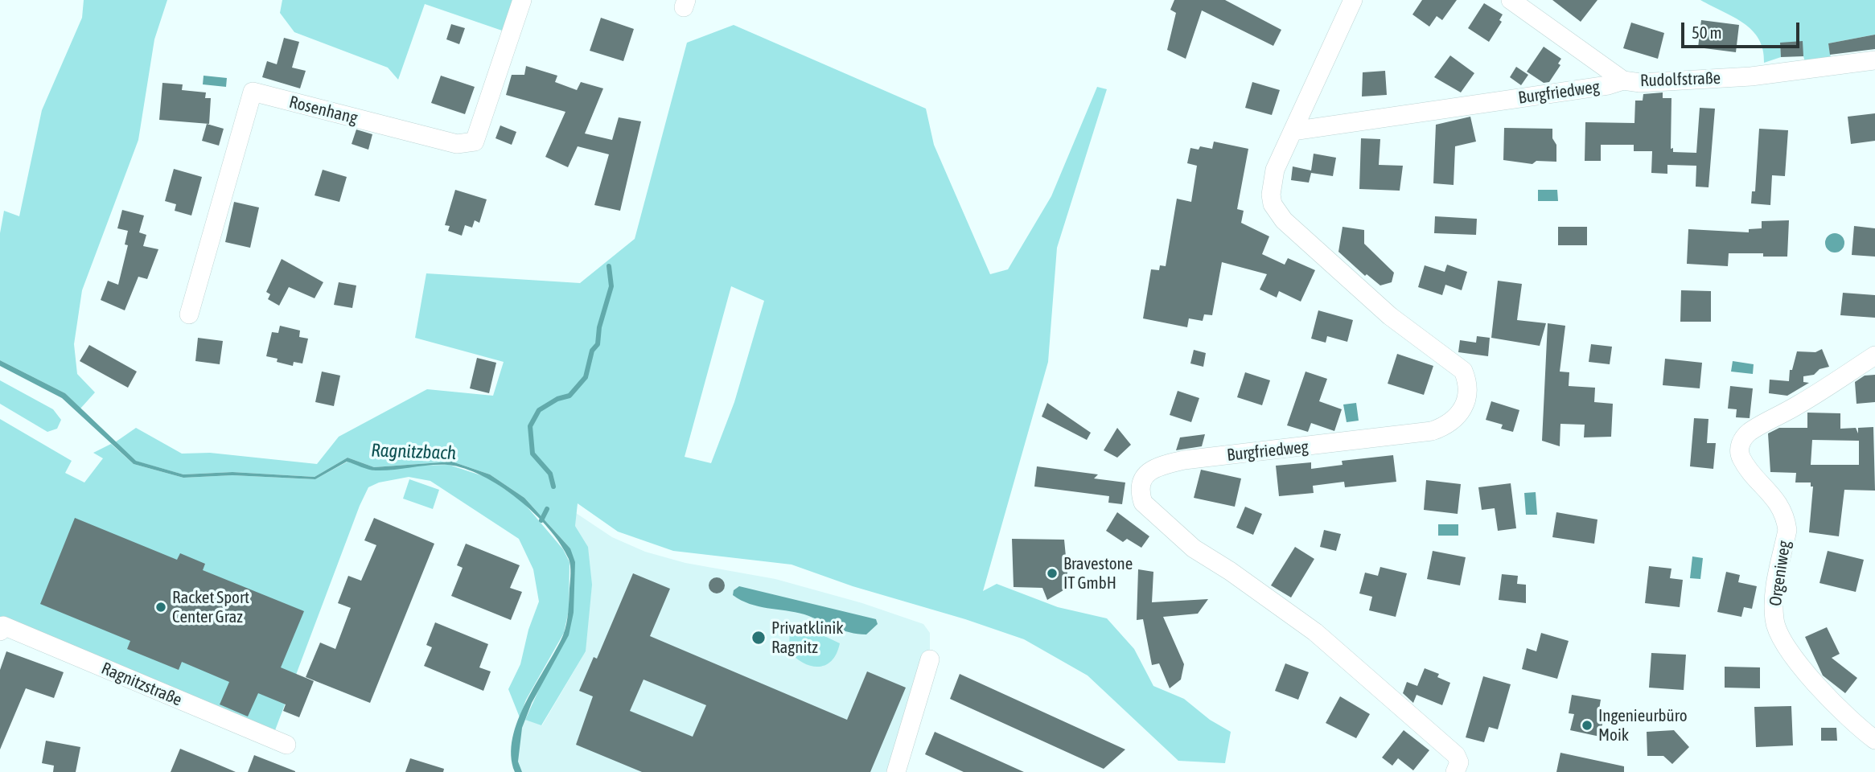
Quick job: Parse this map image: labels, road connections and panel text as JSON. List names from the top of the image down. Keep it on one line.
{"streets":{"street":["Rudolfstraße","Burgfriedweg","Rosenhang","Orgeniweg","Ragnitzstraße"]},"crossings":[["Rudolfstraße","Burgfriedweg"]],"water":["Ragnitzbach"],"places":["Bravestone IT GmbH","Racket Sport Center Graz","Privatklinik Ragnitz","Ingenieurbüro Moik"],"scale_bar":"50 m"}
